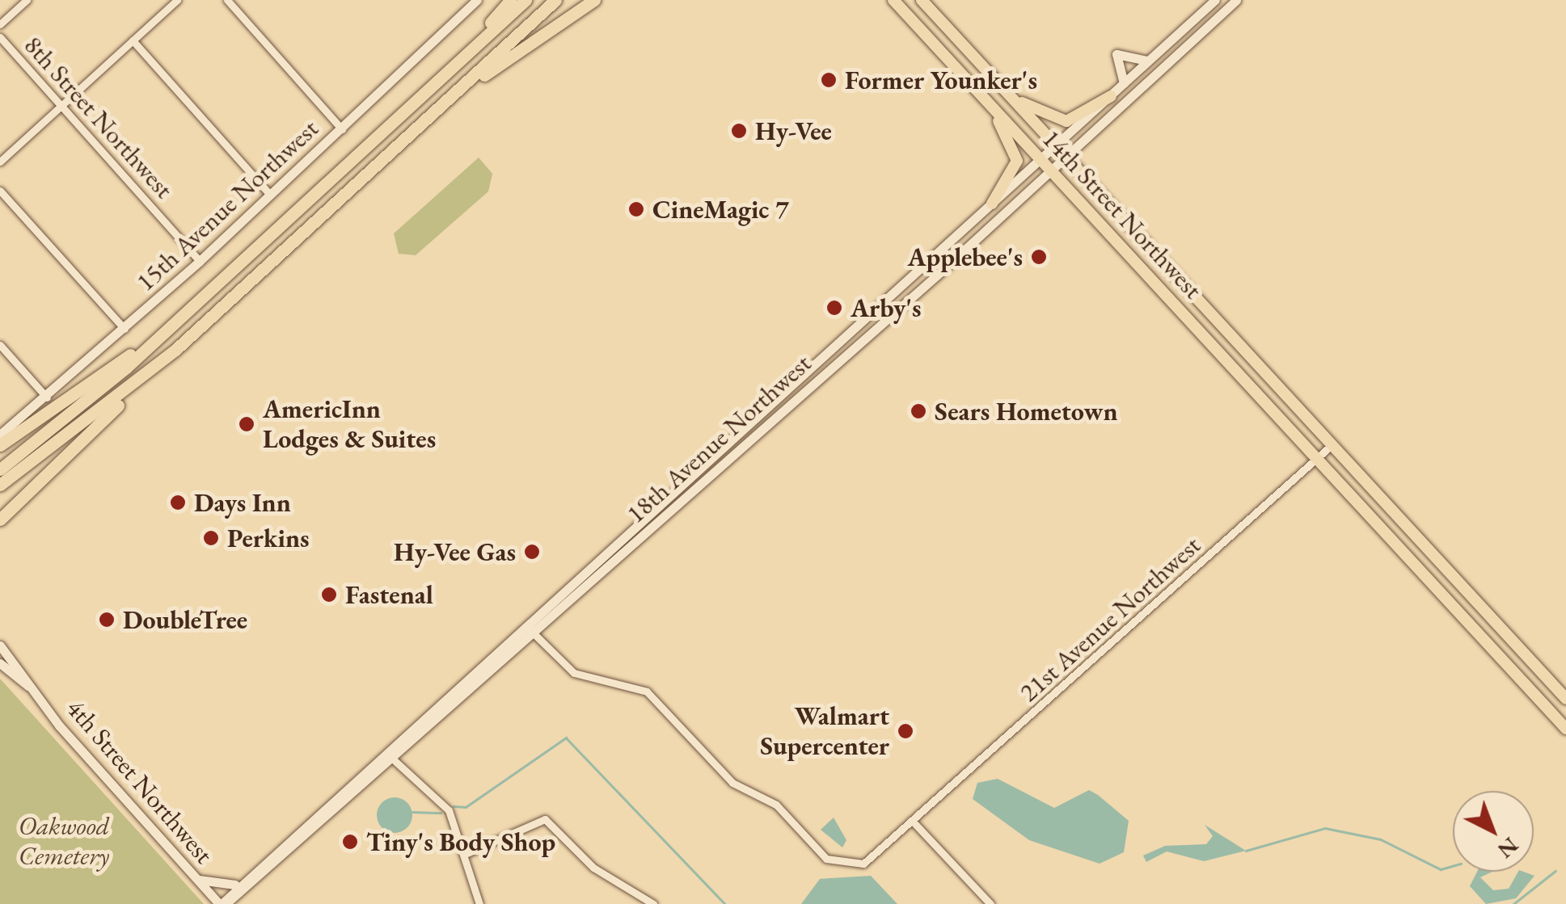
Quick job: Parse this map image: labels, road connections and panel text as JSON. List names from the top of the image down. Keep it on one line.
{"streets":{"main road":["14th Street Northwest"],"street":["8th Street Northwest","15th Avenue Northwest","18th Avenue Northwest","21st Avenue Northwest","4th Street Northwest"]},"crossings":[["8th Street Northwest","15th Avenue Northwest"],["14th Street Northwest","18th Avenue Northwest"],["14th Street Northwest","21st Avenue Northwest"],["18th Avenue Northwest","4th Street Northwest"]],"parks":["Oakwood Cemetery"],"places":["Former Younker's","Hy-Vee","CineMagic 7","Applebee's","Arby's","Sears Hometown","AmericInn Lodges & Suites","Days Inn","Perkins","Hy-Vee Gas","Fastenal","DoubleTree","Walmart Supercenter","Tiny's Body Shop"],"north":"bottom right"}
